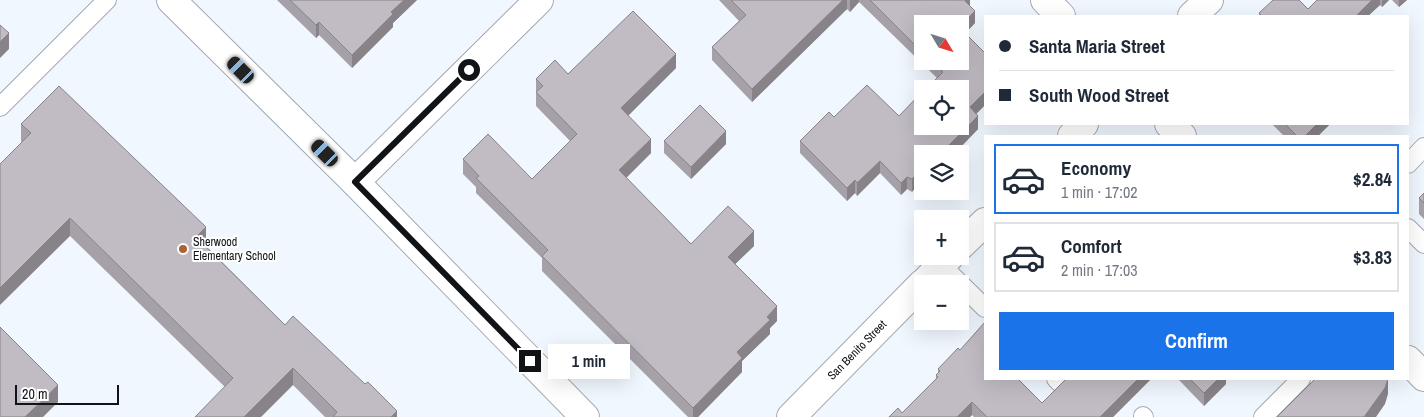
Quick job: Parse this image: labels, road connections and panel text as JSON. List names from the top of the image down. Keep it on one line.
{"streets":{"street":["San Benito Street"]},"places":["Sherwood Elementary School"],"scale_bar":"20 m","north":"bottom right","page":{"map_buttons":["+","−"],"banner":["Santa Maria Street","South Wood Street"],"list":[{"name":"Economy","note":"1 min · 17:02","value":"$2.84"},{"name":"Comfort","note":"2 min · 17:03","value":"$3.83"}],"buttons":"Confirm","bubble":"1 min","scale":"20 m"}}
